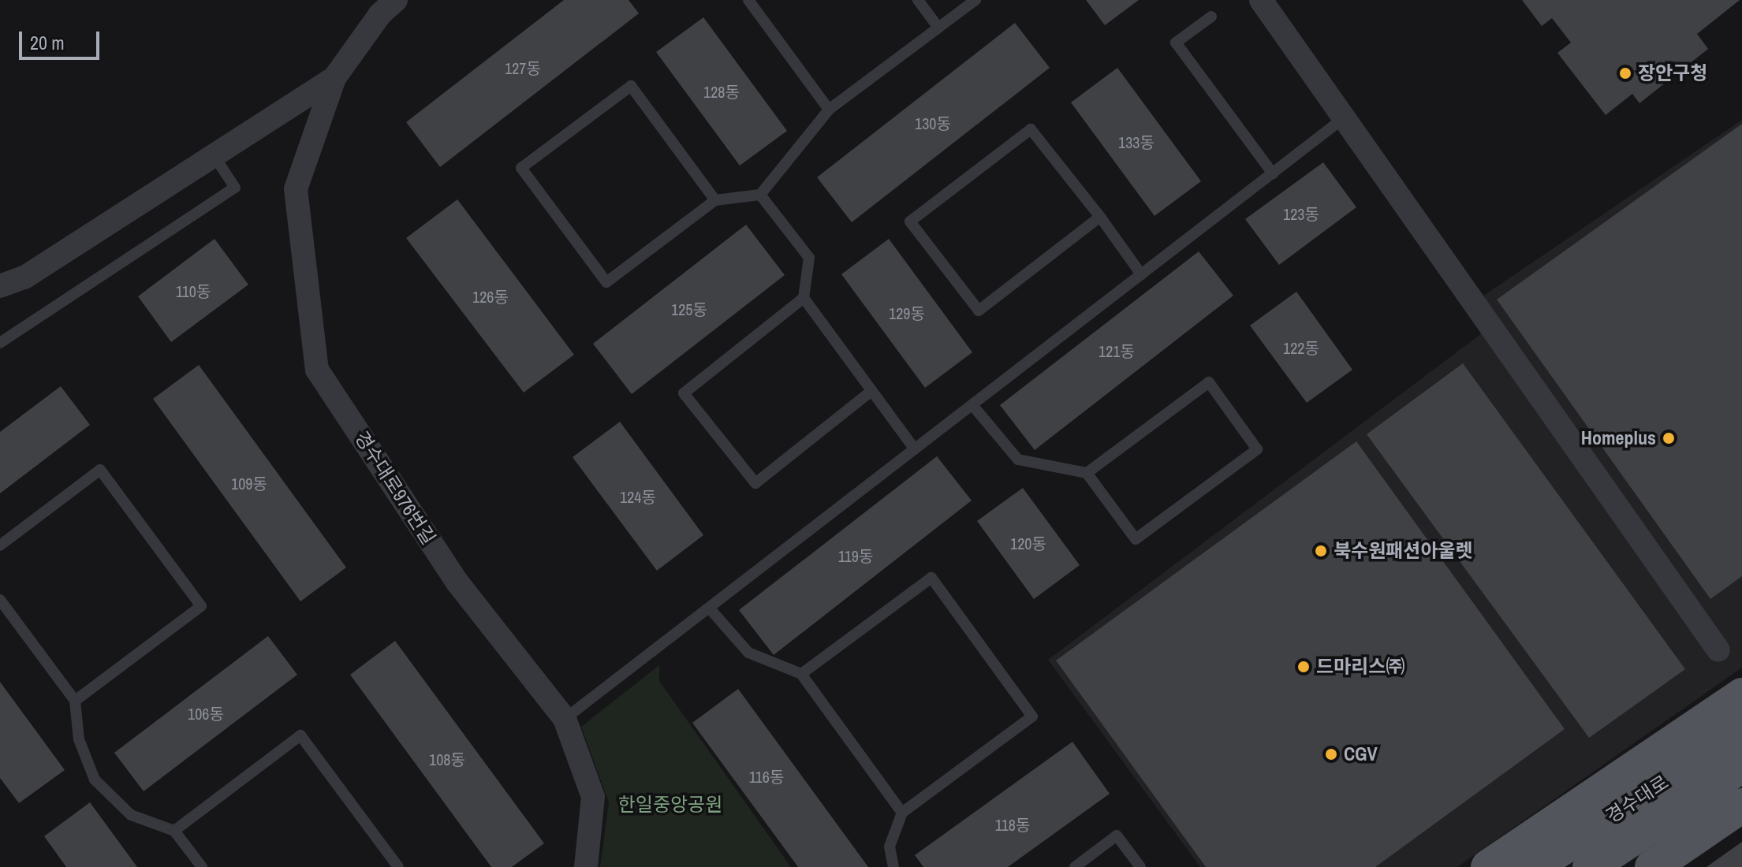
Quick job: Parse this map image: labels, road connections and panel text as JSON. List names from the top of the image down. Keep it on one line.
{"streets":{"main road":["경수대로"],"street":["경수대로976번길"]},"parks":["한일중앙공원"],"places":["장안구청","Homeplus","북수원패션아울렛","드마리스㈜","CGV"],"house_numbers":["127동","128동","130동","133동","123동","110동","126동","125동","129동","122동","121동","109동","124동","120동","119동","106동","108동","116동","118동"],"scale_bar":"20 m"}
